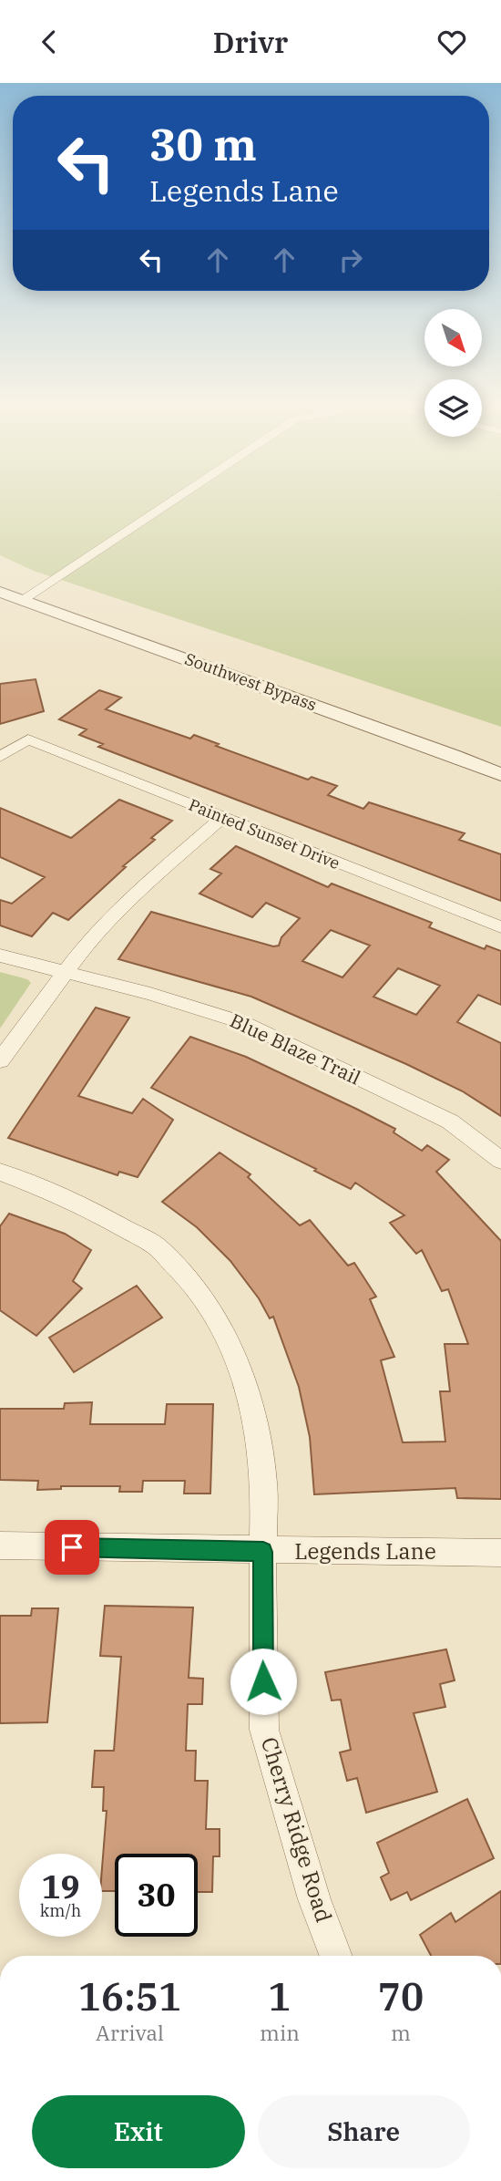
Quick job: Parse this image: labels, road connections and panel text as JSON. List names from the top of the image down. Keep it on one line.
{"streets":{"street":["Southwest Bypass","Painted Sunset Drive","Blue Blaze Trail","Legends Lane","Cherry Ridge Road"]},"crossings":[["Legends Lane","Cherry Ridge Road"]],"north":"bottom right","page":{"header":"Drivr","turn":["30 m","Legends Lane"],"speed":"19 km/h","limit":"30","eta":["16:51","Arrival","1","min","70","m"],"buttons":["Exit","Share"]}}
